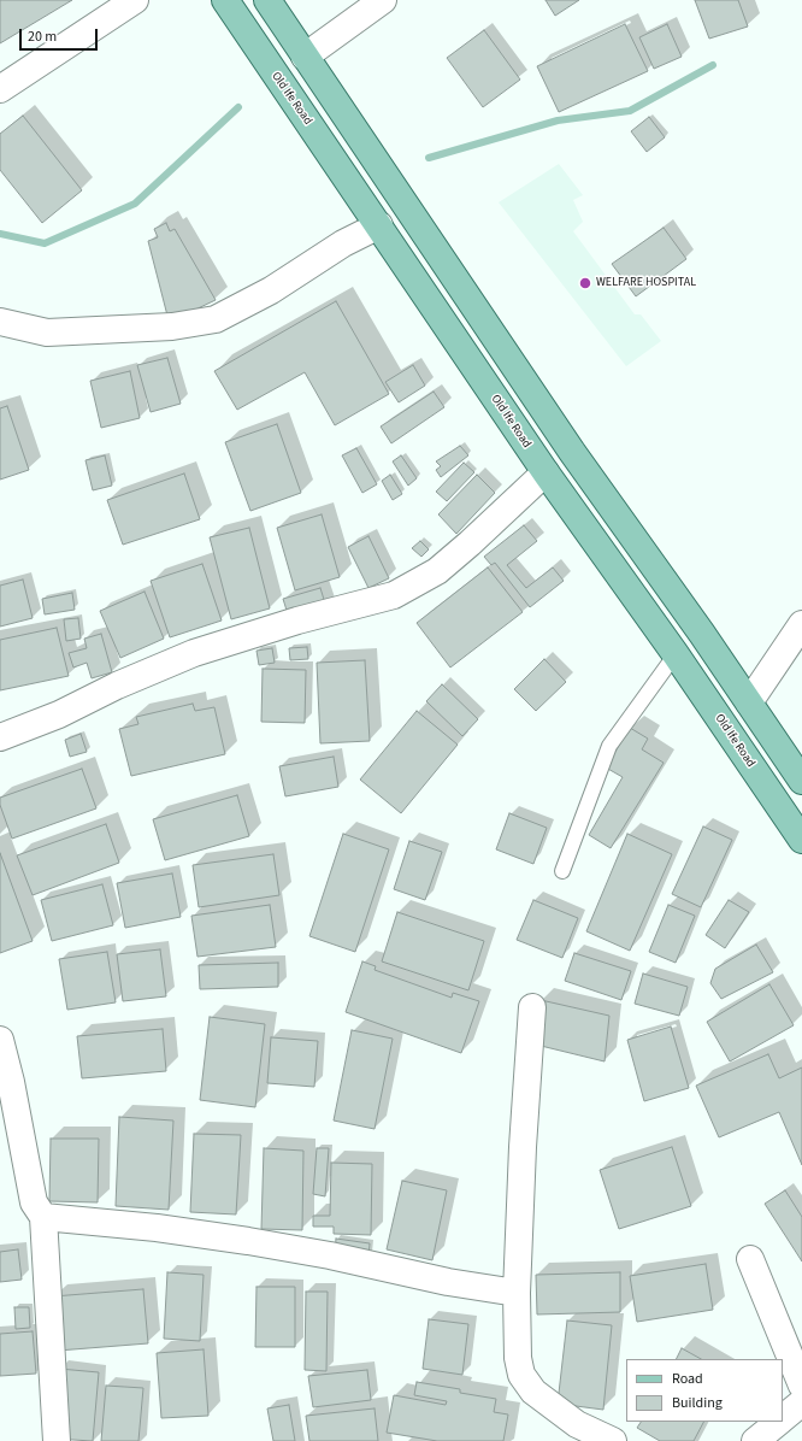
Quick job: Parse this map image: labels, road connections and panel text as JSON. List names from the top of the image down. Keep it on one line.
{"streets":{"main road":["Old Ife Road"]},"places":["WELFARE HOSPITAL"],"legend":["Road","Building"],"scale_bar":"20 m"}
